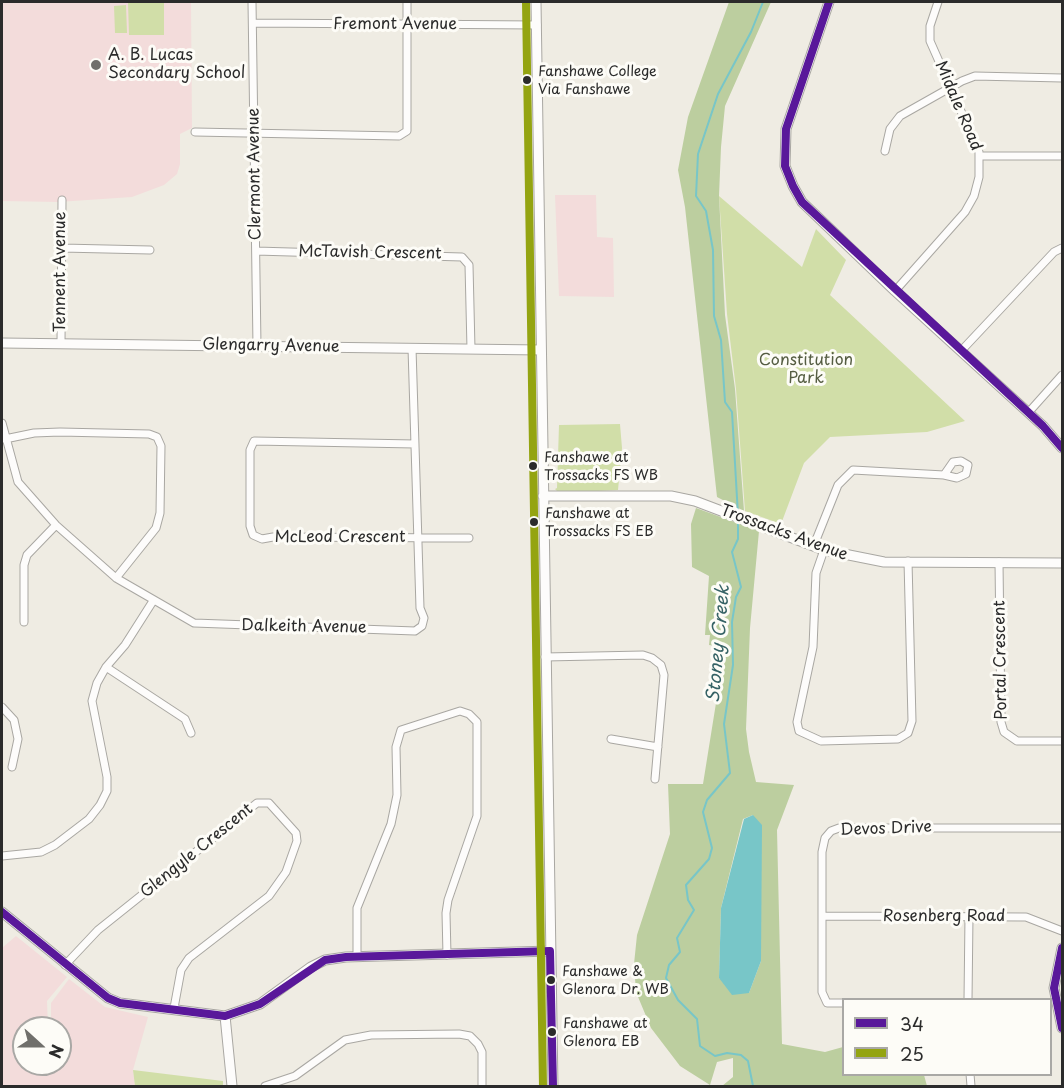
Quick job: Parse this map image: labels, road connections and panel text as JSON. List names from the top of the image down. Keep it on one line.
{"streets":{"street":["Fremont Avenue","Midale Road","Clermont Avenue","McTavish Crescent","Tennent Avenue","Glengarry Avenue","Trossacks Avenue","McLeod Crescent","Dalkeith Avenue","Portal Crescent","Devos Drive","Glengyle Crescent","Rosenberg Road"]},"crossings":[["Fremont Avenue","Clermont Avenue"],["Clermont Avenue","McTavish Crescent"],["Clermont Avenue","Glengarry Avenue"],["McTavish Crescent","Glengarry Avenue"],["Tennent Avenue","Glengarry Avenue"],["Glengarry Avenue","Dalkeith Avenue"],["Trossacks Avenue","Portal Crescent"],["McLeod Crescent","Dalkeith Avenue"],["Devos Drive","Rosenberg Road"]],"water":["Stoney Creek"],"parks":["Constitution Park"],"places":["A. B. Lucas Secondary School","Fanshawe College Via Fanshawe","Fanshawe at Trossacks FS WB","Fanshawe at Trossacks FS EB","Fanshawe & Glenora Dr. WB","Fanshawe at Glenora EB"],"lines":["transit line 34","transit line 25"],"legend":["34","25"],"north":"right"}
